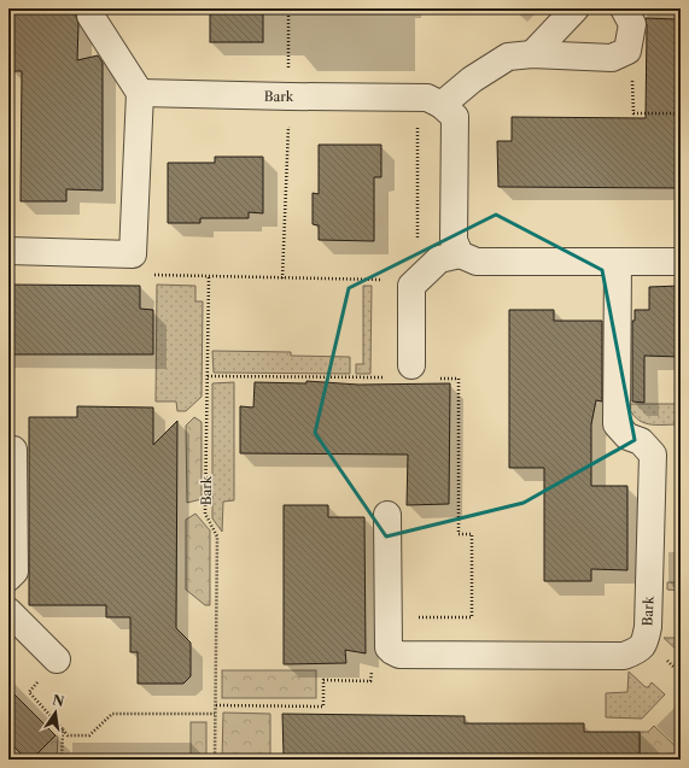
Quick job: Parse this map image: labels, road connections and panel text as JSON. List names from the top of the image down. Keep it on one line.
{"streets":{"street":["Bark"]},"north":"top"}
